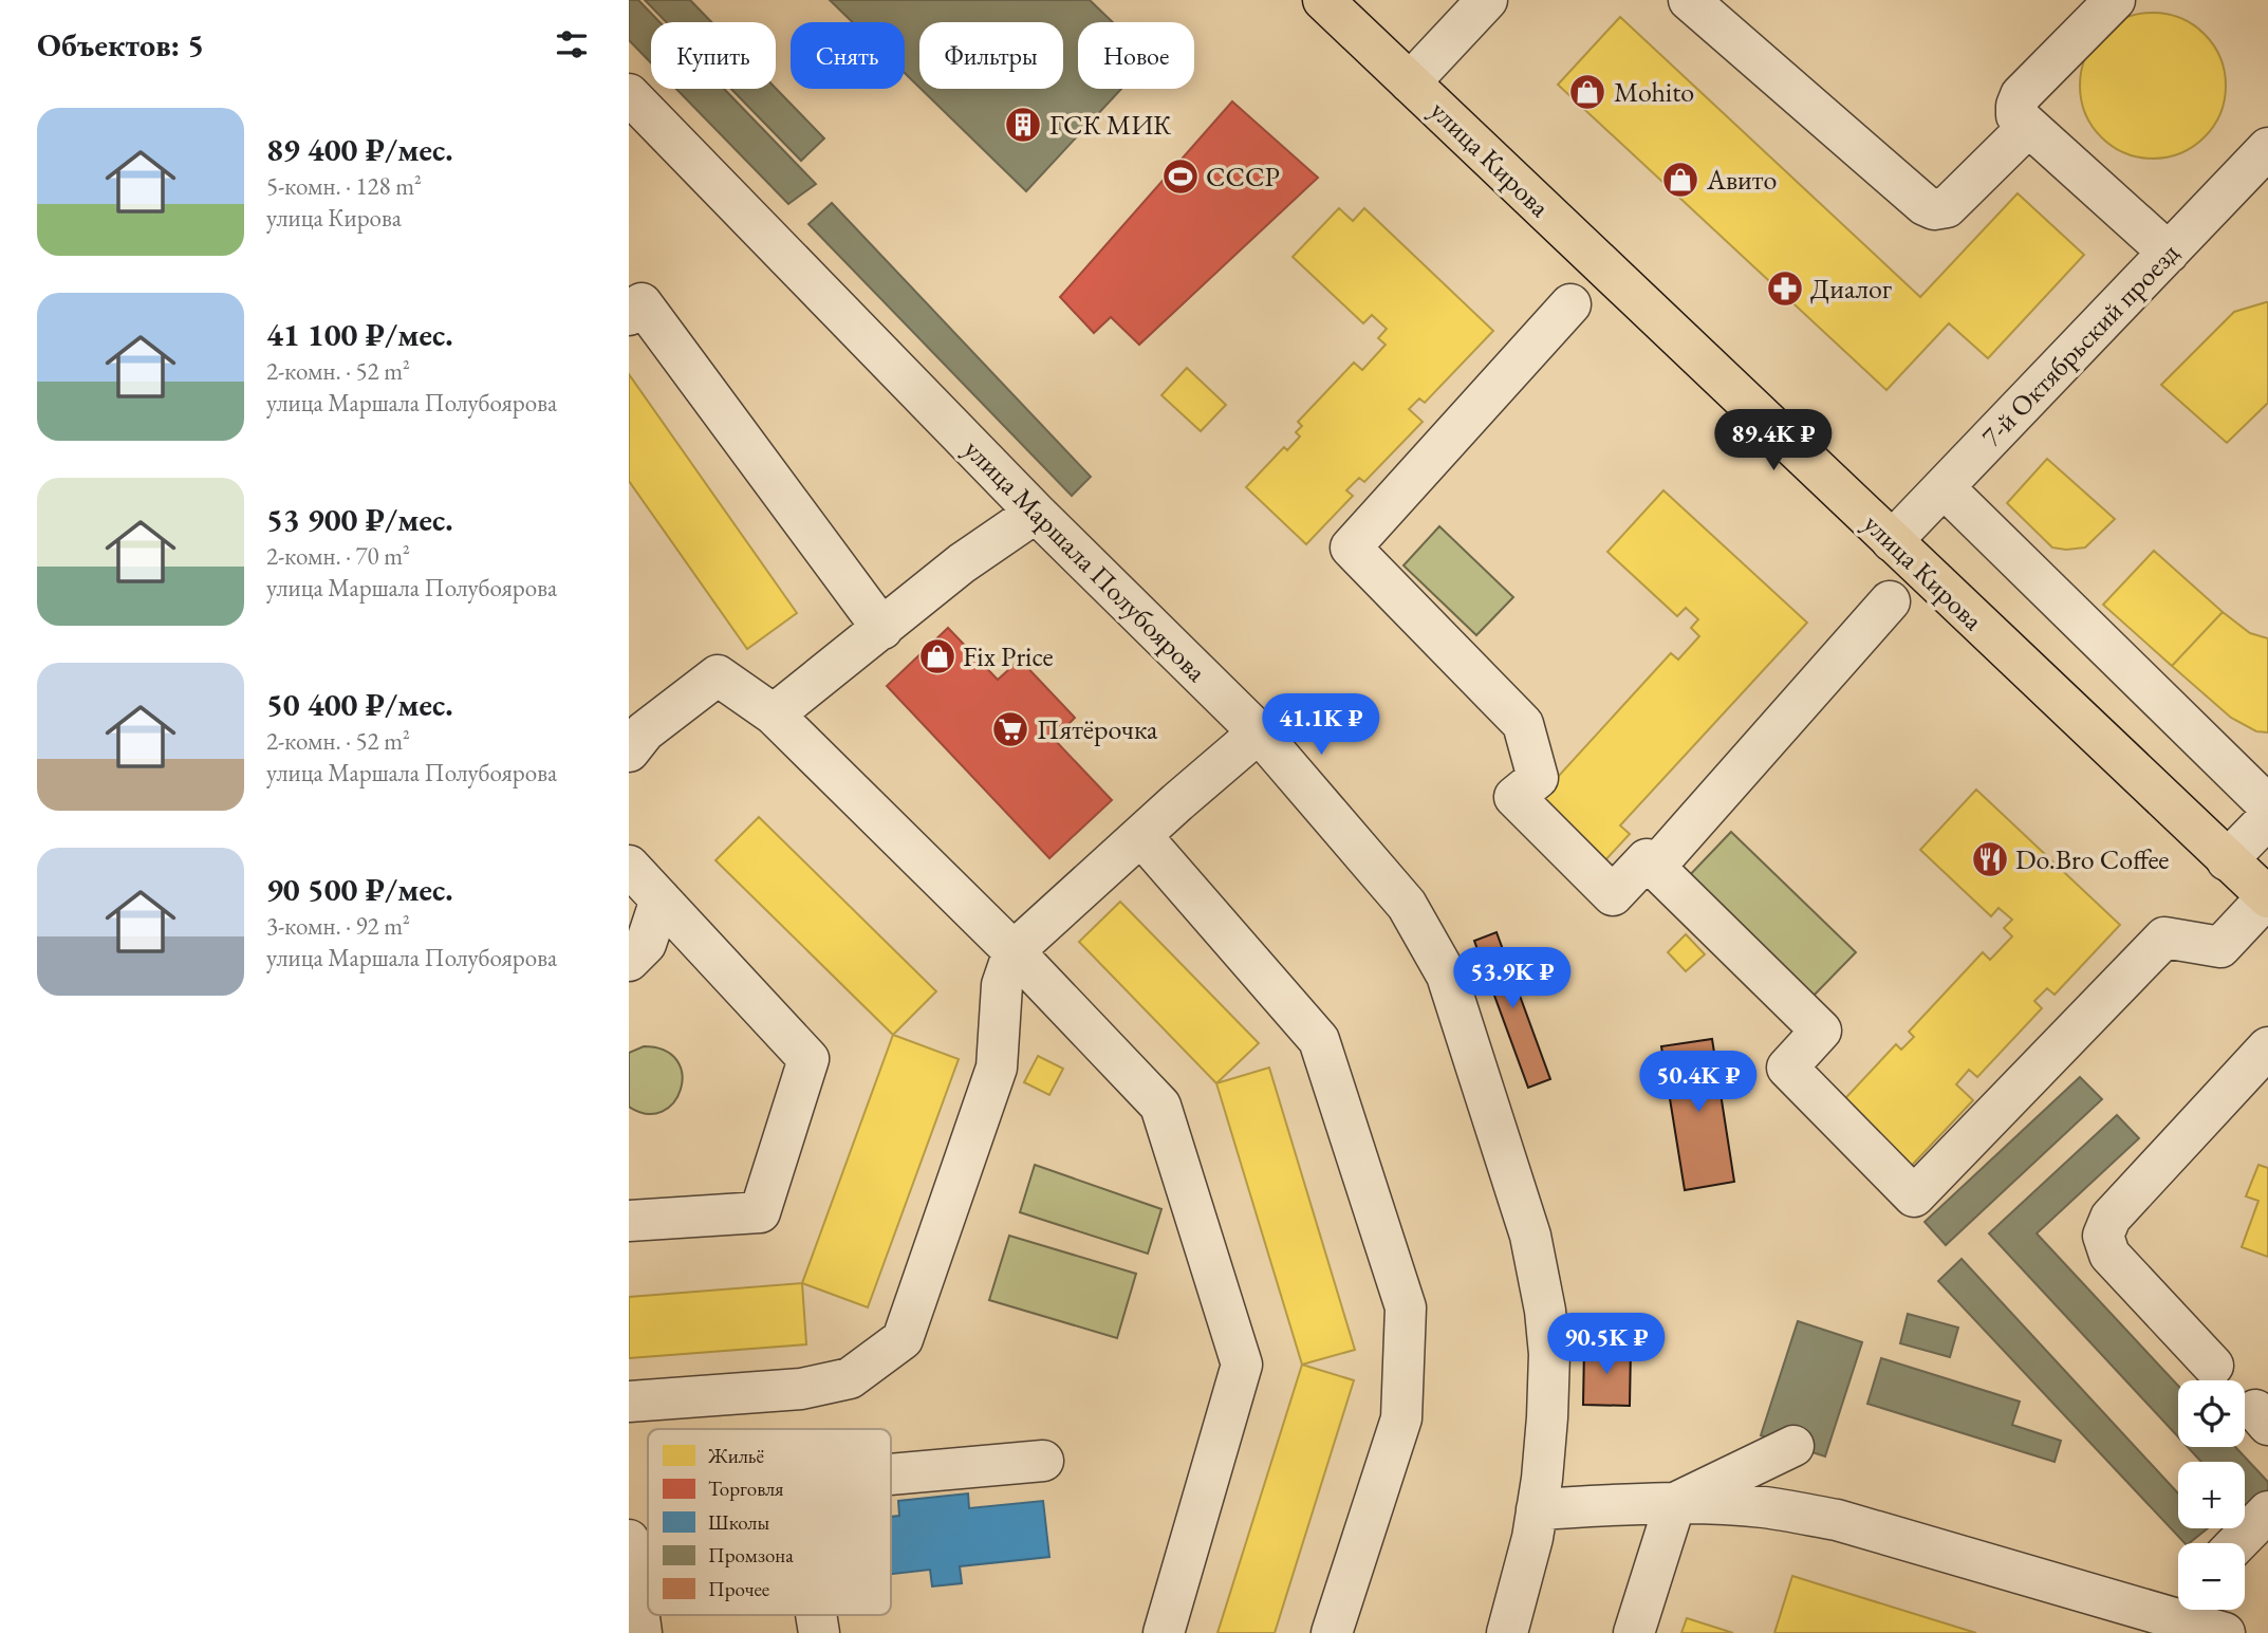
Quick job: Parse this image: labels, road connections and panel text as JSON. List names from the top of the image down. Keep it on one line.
{"streets":{"main road":["улица Кирова"],"street":["7-й Октябрьский проезд","улица Маршала Полубоярова"]},"crossings":[["улица Кирова","7-й Октябрьский проезд"]],"places":{"shop":["Mohito","Авито","Fix Price"],"building":["ГСК МИК"],"sports":["СССР"],"pharmacy":["Диалог"],"supermarket":["Пятёрочка"],"restaurant":["Do.Bro Coffee"]},"legend":["Жильё","Торговля","Школы","Промзона","Прочее"],"page":{"heading":"Объектов: 5","chip":["Купить","Снять","Фильтры","Новое"],"list":[{"name":"89 400 ₽/мес.","note":"5-комн. · 128 m² · улица Кирова"},{"name":"41 100 ₽/мес.","note":"2-комн. · 52 m² · улица Маршала Полубоярова"},{"name":"53 900 ₽/мес.","note":"2-комн. · 70 m² · улица Маршала Полубоярова"},{"name":"50 400 ₽/мес.","note":"2-комн. · 52 m² · улица Маршала Полубоярова"},{"name":"90 500 ₽/мес.","note":"3-комн. · 92 m² · улица Маршала Полубоярова"}],"price":["89.4K ₽","41.1K ₽","53.9K ₽","50.4K ₽","90.5K ₽"],"map_buttons":["+","−"]}}
